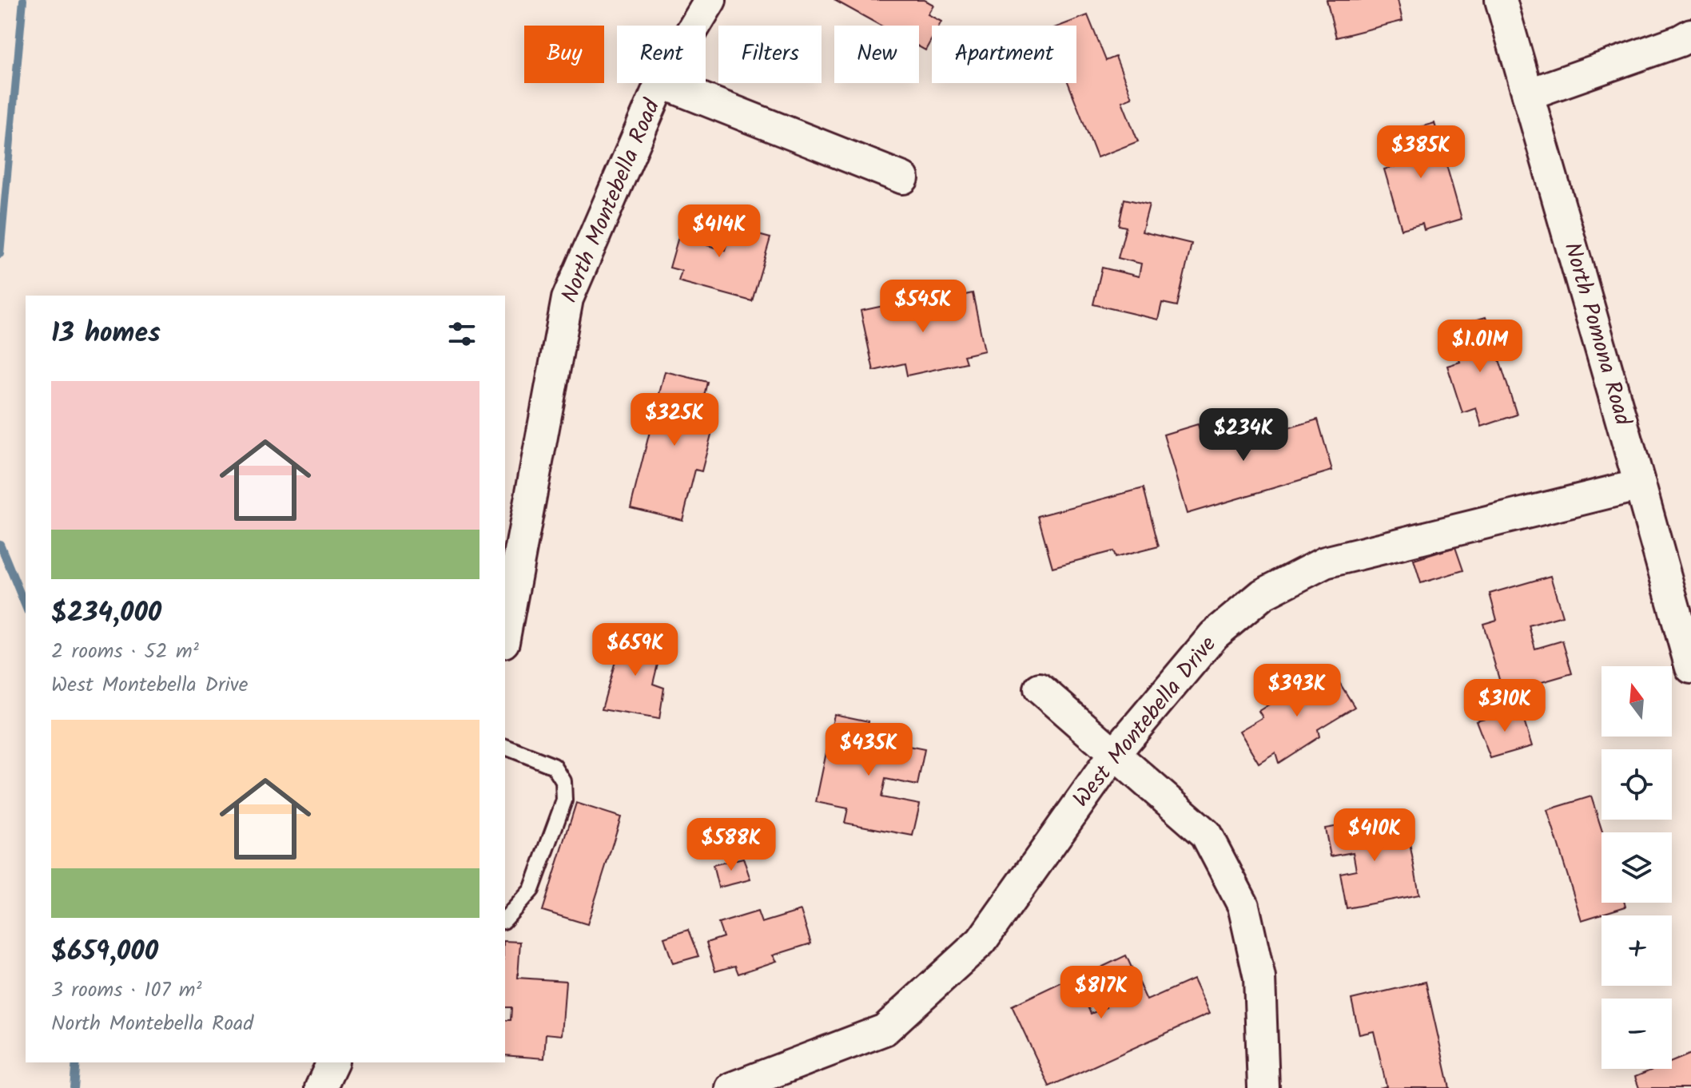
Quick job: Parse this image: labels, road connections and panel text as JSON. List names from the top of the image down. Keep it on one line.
{"streets":{"street":["North Montebella Road","North Pomona Road","West Montebella Drive"]},"crossings":[["North Pomona Road","West Montebella Drive"]],"north":"top","page":{"chip":["Buy","Rent","Filters","New","Apartment"],"price":["$385K","$414K","$545K","$1.01M","$325K","$234K","$659K","$393K","$310K","$435K","$410K","$588K","$817K"],"heading":"13 homes","list":[{"name":"$234,000","note":"2 rooms · 52 m² · West Montebella Drive"},{"name":"$659,000","note":"3 rooms · 107 m² · North Montebella Road"}],"map_buttons":["+","−"]}}
